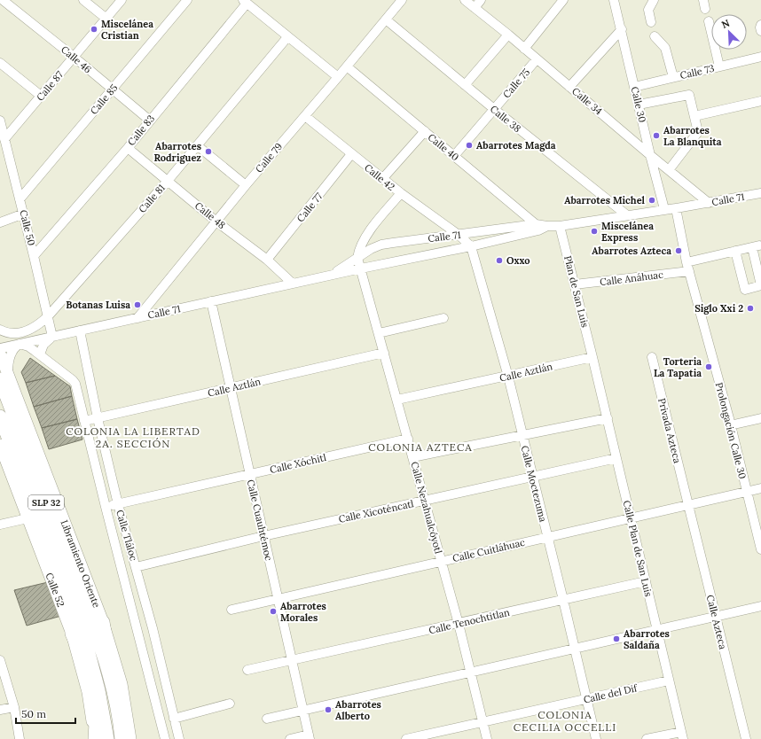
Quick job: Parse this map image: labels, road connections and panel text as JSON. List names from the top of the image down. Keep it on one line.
{"streets":{"highway":["SLP 32","Libramiento Oriente"],"main road":["Calle 52"],"street":["Calle 46","Calle 73","Calle 75","Calle 87","Calle 85","Calle 34","Calle 30","Calle 38","Calle 83","Calle 40","Calle 79","Calle 42","Calle 81","Calle 71","Calle 77","Calle 48","Calle 50","Calle Anáhuac","Plan de San Luis","Calle Aztlán","Privada Azteca","Prolongación Calle 30","Calle Xóchitl","Calle Moctezuma","Calle Nezahualcóyotl","Calle Xicoténcatl","Calle Cuauhtémoc","Calle Tláloc","Calle Plan de San Luis","Calle Cuitláhuac","Calle Tenochtitlan","Calle Azteca","Calle del Dif"]},"crossings":[["Calle 46","Calle 87"],["Calle 46","Calle 85"],["Calle 46","Calle 83"],["Calle 73","Calle 30"],["Calle 75","Calle 34"],["Calle 75","Calle 38"],["Calle 75","Calle 40"],["Calle 87","Calle 50"],["Calle 85","Calle 50"],["Calle 34","Calle 30"],["Calle 34","Calle 71"],["Calle 30","Calle 71"],["Calle 38","Calle 79"],["Calle 38","Calle 71"],["Calle 83","Calle 48"],["Calle 83","Calle 50"],["Calle 40","Calle 79"],["Calle 40","Calle 71"],["Calle 79","Calle 42"],["Calle 79","Calle 71"],["Calle 79","Calle 48"],["Calle 42","Calle 71"],["Calle 42","Calle 77"],["Calle 81","Calle 48"],["Calle 81","Calle 50"],["Calle 71","Calle 48"],["Calle 71","Calle 50"],["Calle 71","Plan de San Luis"],["Calle 71","Prolongación Calle 30"],["Calle 71","Calle Moctezuma"],["Calle 71","Calle Nezahualcóyotl"],["Calle 71","Calle Cuauhtémoc"],["Calle 71","Calle Tláloc"],["Calle 77","Calle 48"],["Calle Anáhuac","Plan de San Luis"],["Calle Anáhuac","Prolongación Calle 30"],["Plan de San Luis","Calle Aztlán"],["Plan de San Luis","Calle Plan de San Luis"],["Calle Aztlán","Calle Moctezuma"],["Calle Aztlán","Calle Nezahualcóyotl"],["Calle Aztlán","Calle Cuauhtémoc"],["Calle Aztlán","Calle Tláloc"],["Calle Aztlán","Calle Plan de San Luis"],["Privada Azteca","Calle Cuitláhuac"],["Privada Azteca","Calle Azteca"],["Prolongación Calle 30","Calle Cuitláhuac"],["Calle Xóchitl","Calle Nezahualcóyotl"],["Calle Xóchitl","Calle Cuauhtémoc"],["Calle Xóchitl","Calle Tláloc"],["Calle Moctezuma","Calle Xicoténcatl"],["Calle Moctezuma","Calle Cuitláhuac"],["Calle Moctezuma","Calle Tenochtitlan"],["Calle Moctezuma","Calle del Dif"],["Calle Nezahualcóyotl","Calle Xicoténcatl"],["Calle Nezahualcóyotl","Calle Cuitláhuac"],["Calle Nezahualcóyotl","Calle Tenochtitlan"],["Calle Nezahualcóyotl","Calle del Dif"],["Calle Xicoténcatl","Calle Cuauhtémoc"],["Calle Xicoténcatl","Calle Tláloc"],["Calle Xicoténcatl","Calle Plan de San Luis"],["Calle Cuauhtémoc","Calle Cuitláhuac"],["Calle Cuauhtémoc","Calle Tenochtitlan"],["Calle Plan de San Luis","Calle Cuitláhuac"],["Calle Plan de San Luis","Calle Tenochtitlan"],["Calle Plan de San Luis","Calle del Dif"],["Calle Cuitláhuac","Calle Azteca"],["Libramiento Oriente","Calle 52"]],"districts":["COLONIA LA LIBERTAD 2A. SECCIÓN","COLONIA AZTECA","COLONIA CECILIA OCCELLI"],"places":["Miscelánea Cristian","Abarrotes La Blanquita","Abarrotes Magda","Abarrotes Rodriguez","Abarrotes Michel","Miscelánea Express","Abarrotes Azteca","Oxxo","Botanas Luisa","Siglo Xxi 2","Torteria La Tapatia","Abarrotes Morales","Abarrotes Saldaña","Abarrotes Alberto"],"scale_bar":"50 m","north":"top left"}
